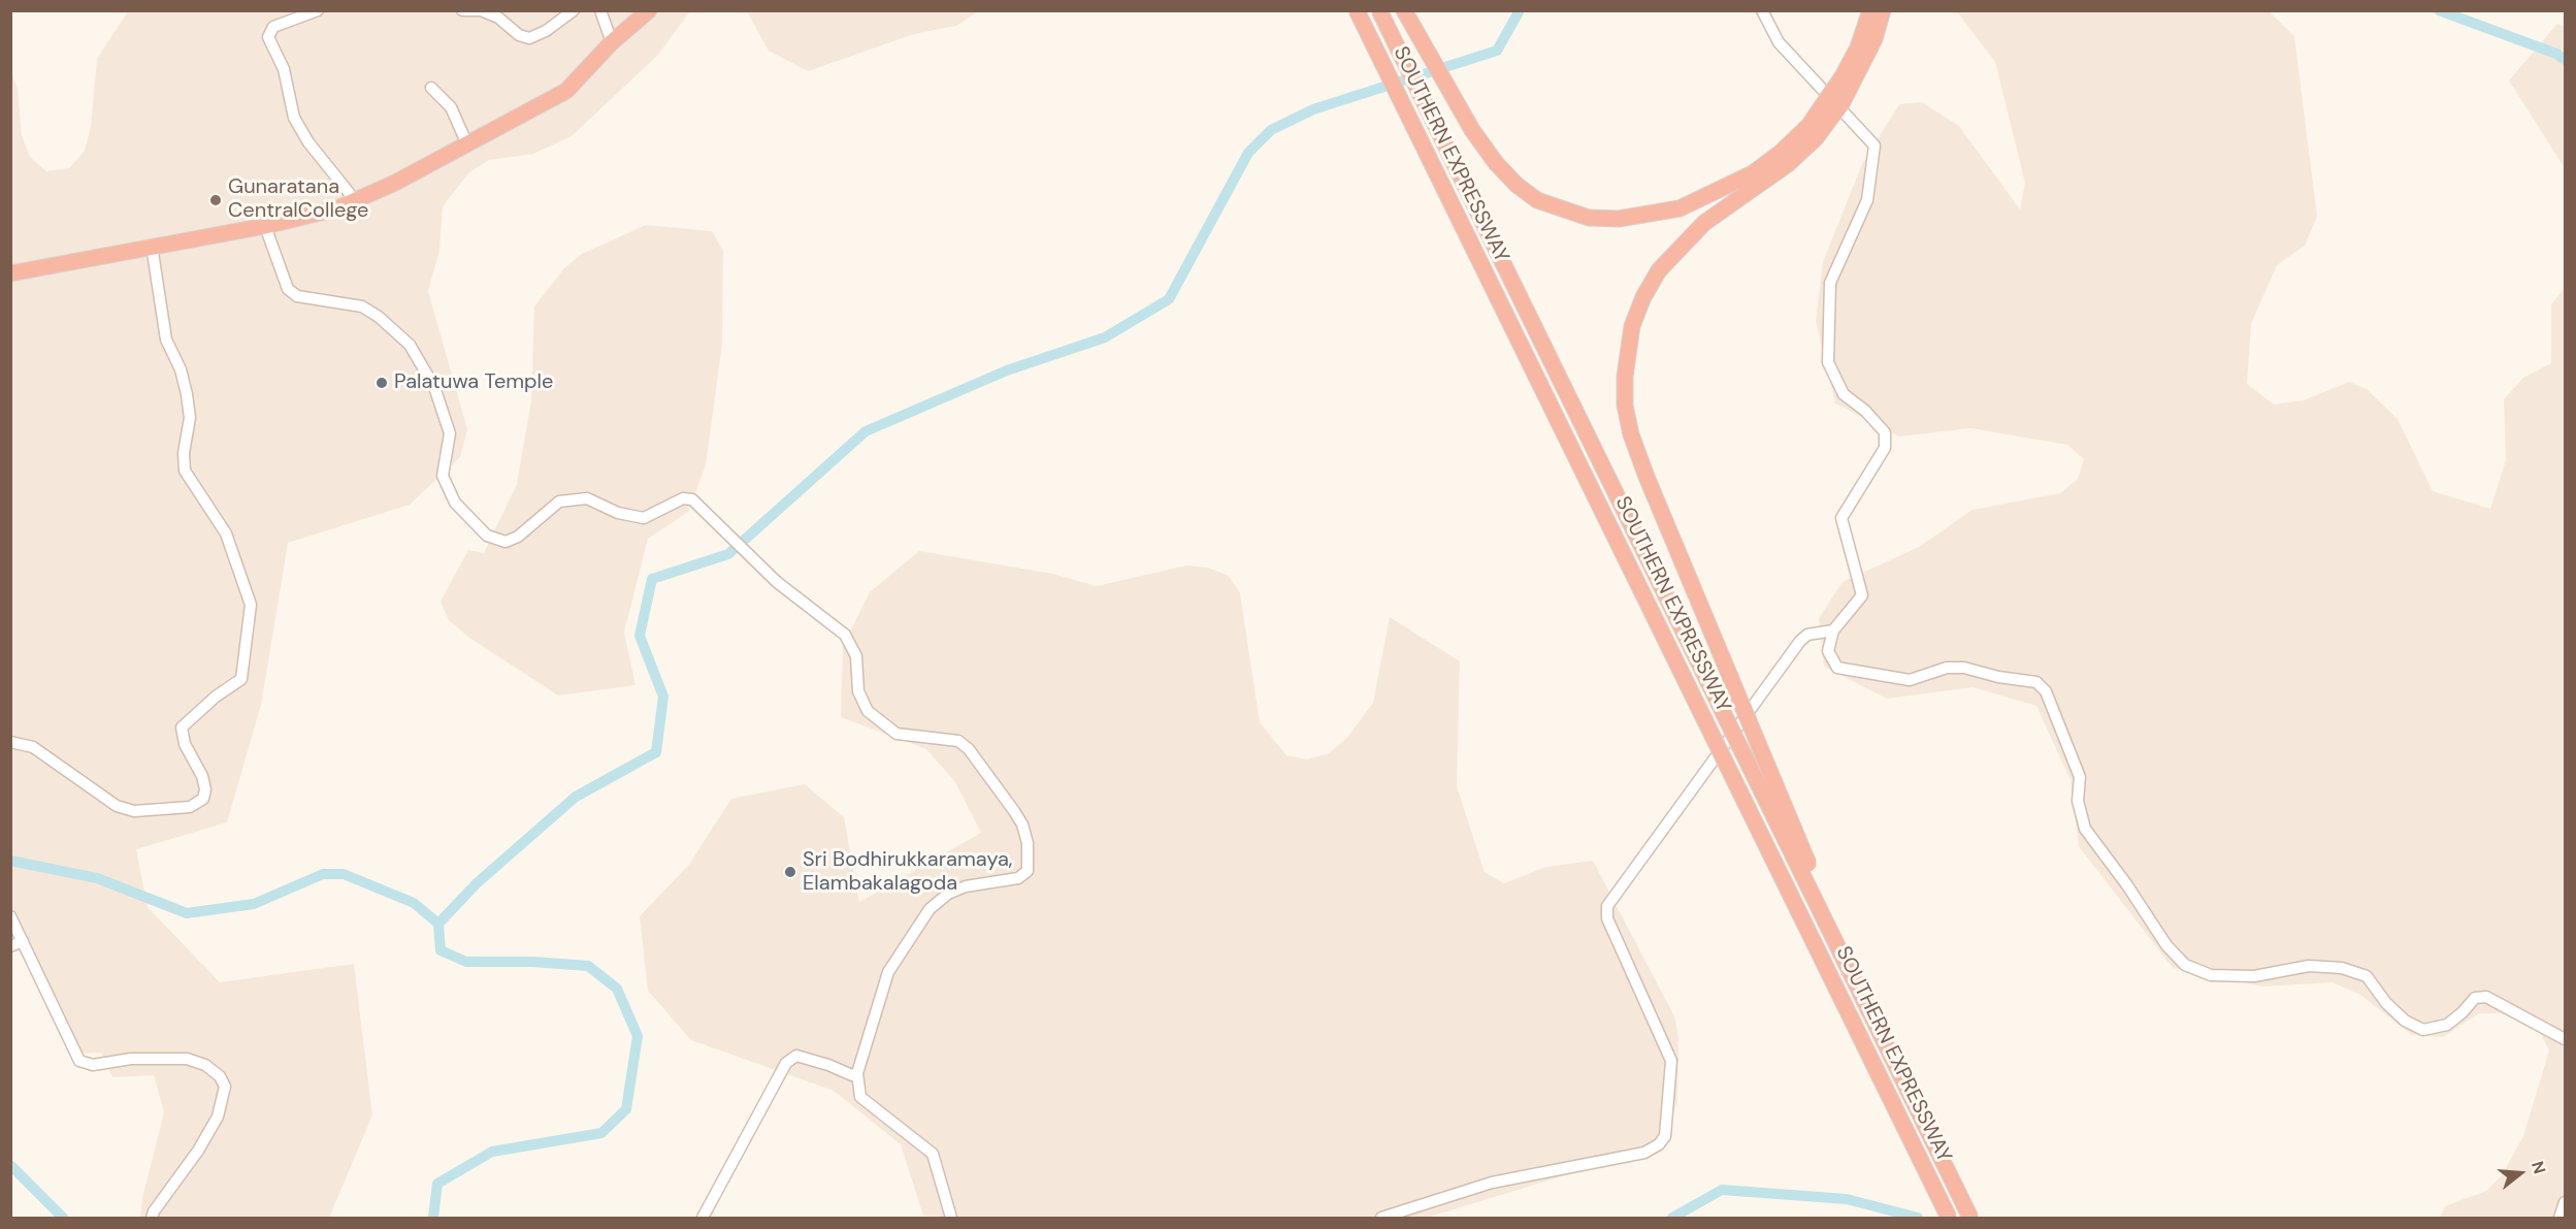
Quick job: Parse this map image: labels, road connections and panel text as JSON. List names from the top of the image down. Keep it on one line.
{"streets":{"highway":["SOUTHERN EXPRESSWAY"]},"places":["Gunaratana CentralCollege","Palatuwa Temple","Sri Bodhirukkaramaya, Elambakalagoda"],"north":"right"}
